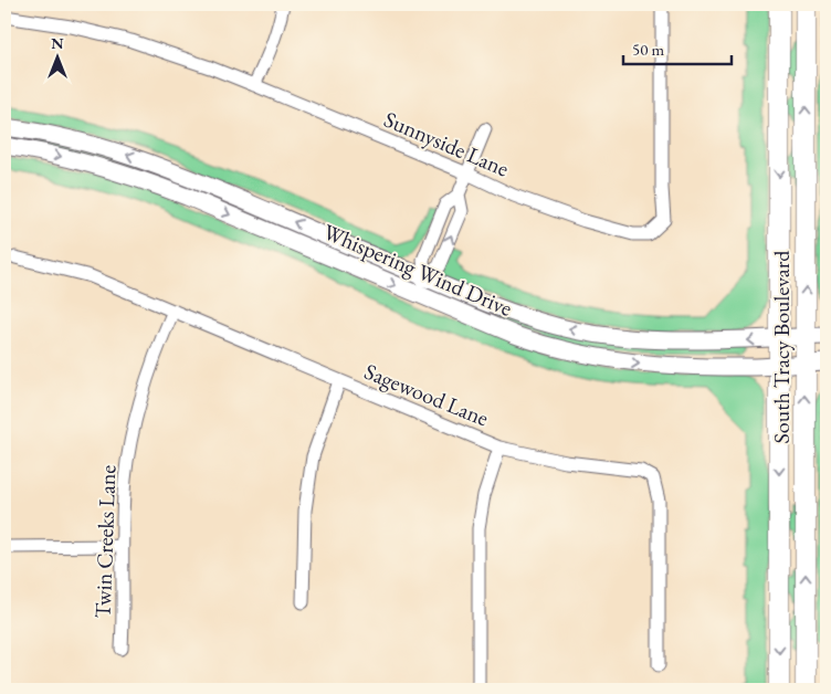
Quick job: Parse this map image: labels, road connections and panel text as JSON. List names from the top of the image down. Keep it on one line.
{"streets":{"main road":["South Tracy Boulevard"],"street":["Sunnyside Lane","Whispering Wind Drive","Sagewood Lane","Twin Creeks Lane"]},"crossings":[["Whispering Wind Drive","South Tracy Boulevard"],["Sagewood Lane","Twin Creeks Lane"]],"scale_bar":"50 m","north":"top"}
